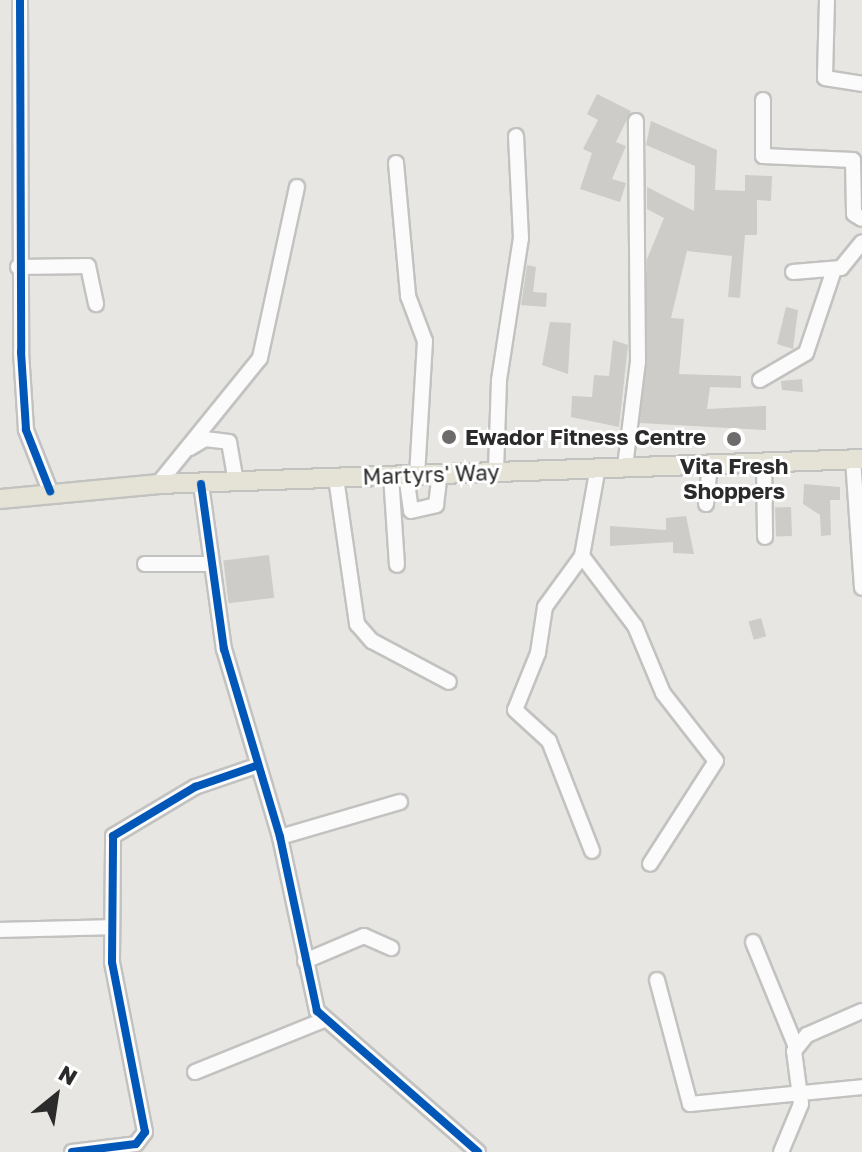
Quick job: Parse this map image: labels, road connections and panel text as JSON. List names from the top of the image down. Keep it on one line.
{"streets":{"main road":["Martyrs' Way"]},"places":["Ewador Fitness Centre","Vita Fresh Shoppers"],"north":"top right"}
